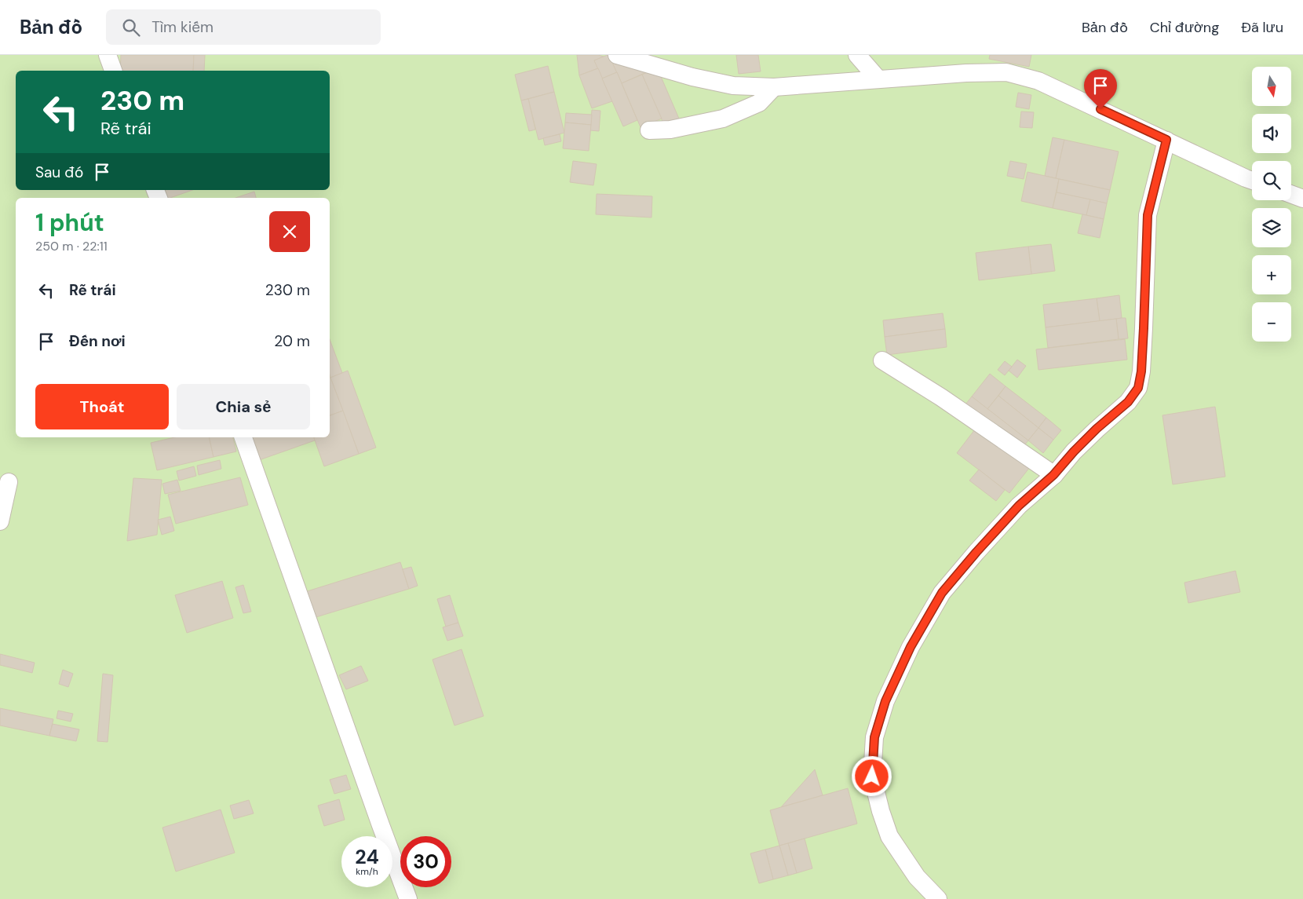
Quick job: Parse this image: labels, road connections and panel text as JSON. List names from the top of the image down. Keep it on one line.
{"north":"bottom","page":{"header":"Bản đồ","search":"Tìm kiếm","nav":["Bản đồ","Chỉ đường","Đã lưu"],"map_buttons":["+","−"],"turn":["230 m","Rẽ trái"],"then":"Sau đó","heading":["1 phút","250 m · 22:11"],"list":[{"name":"Rẽ trái","value":"230 m"},{"name":"Đến nơi","value":"20 m"}],"buttons":["Thoát","Chia sẻ"],"speed":"24 km/h","limit":"30"}}
